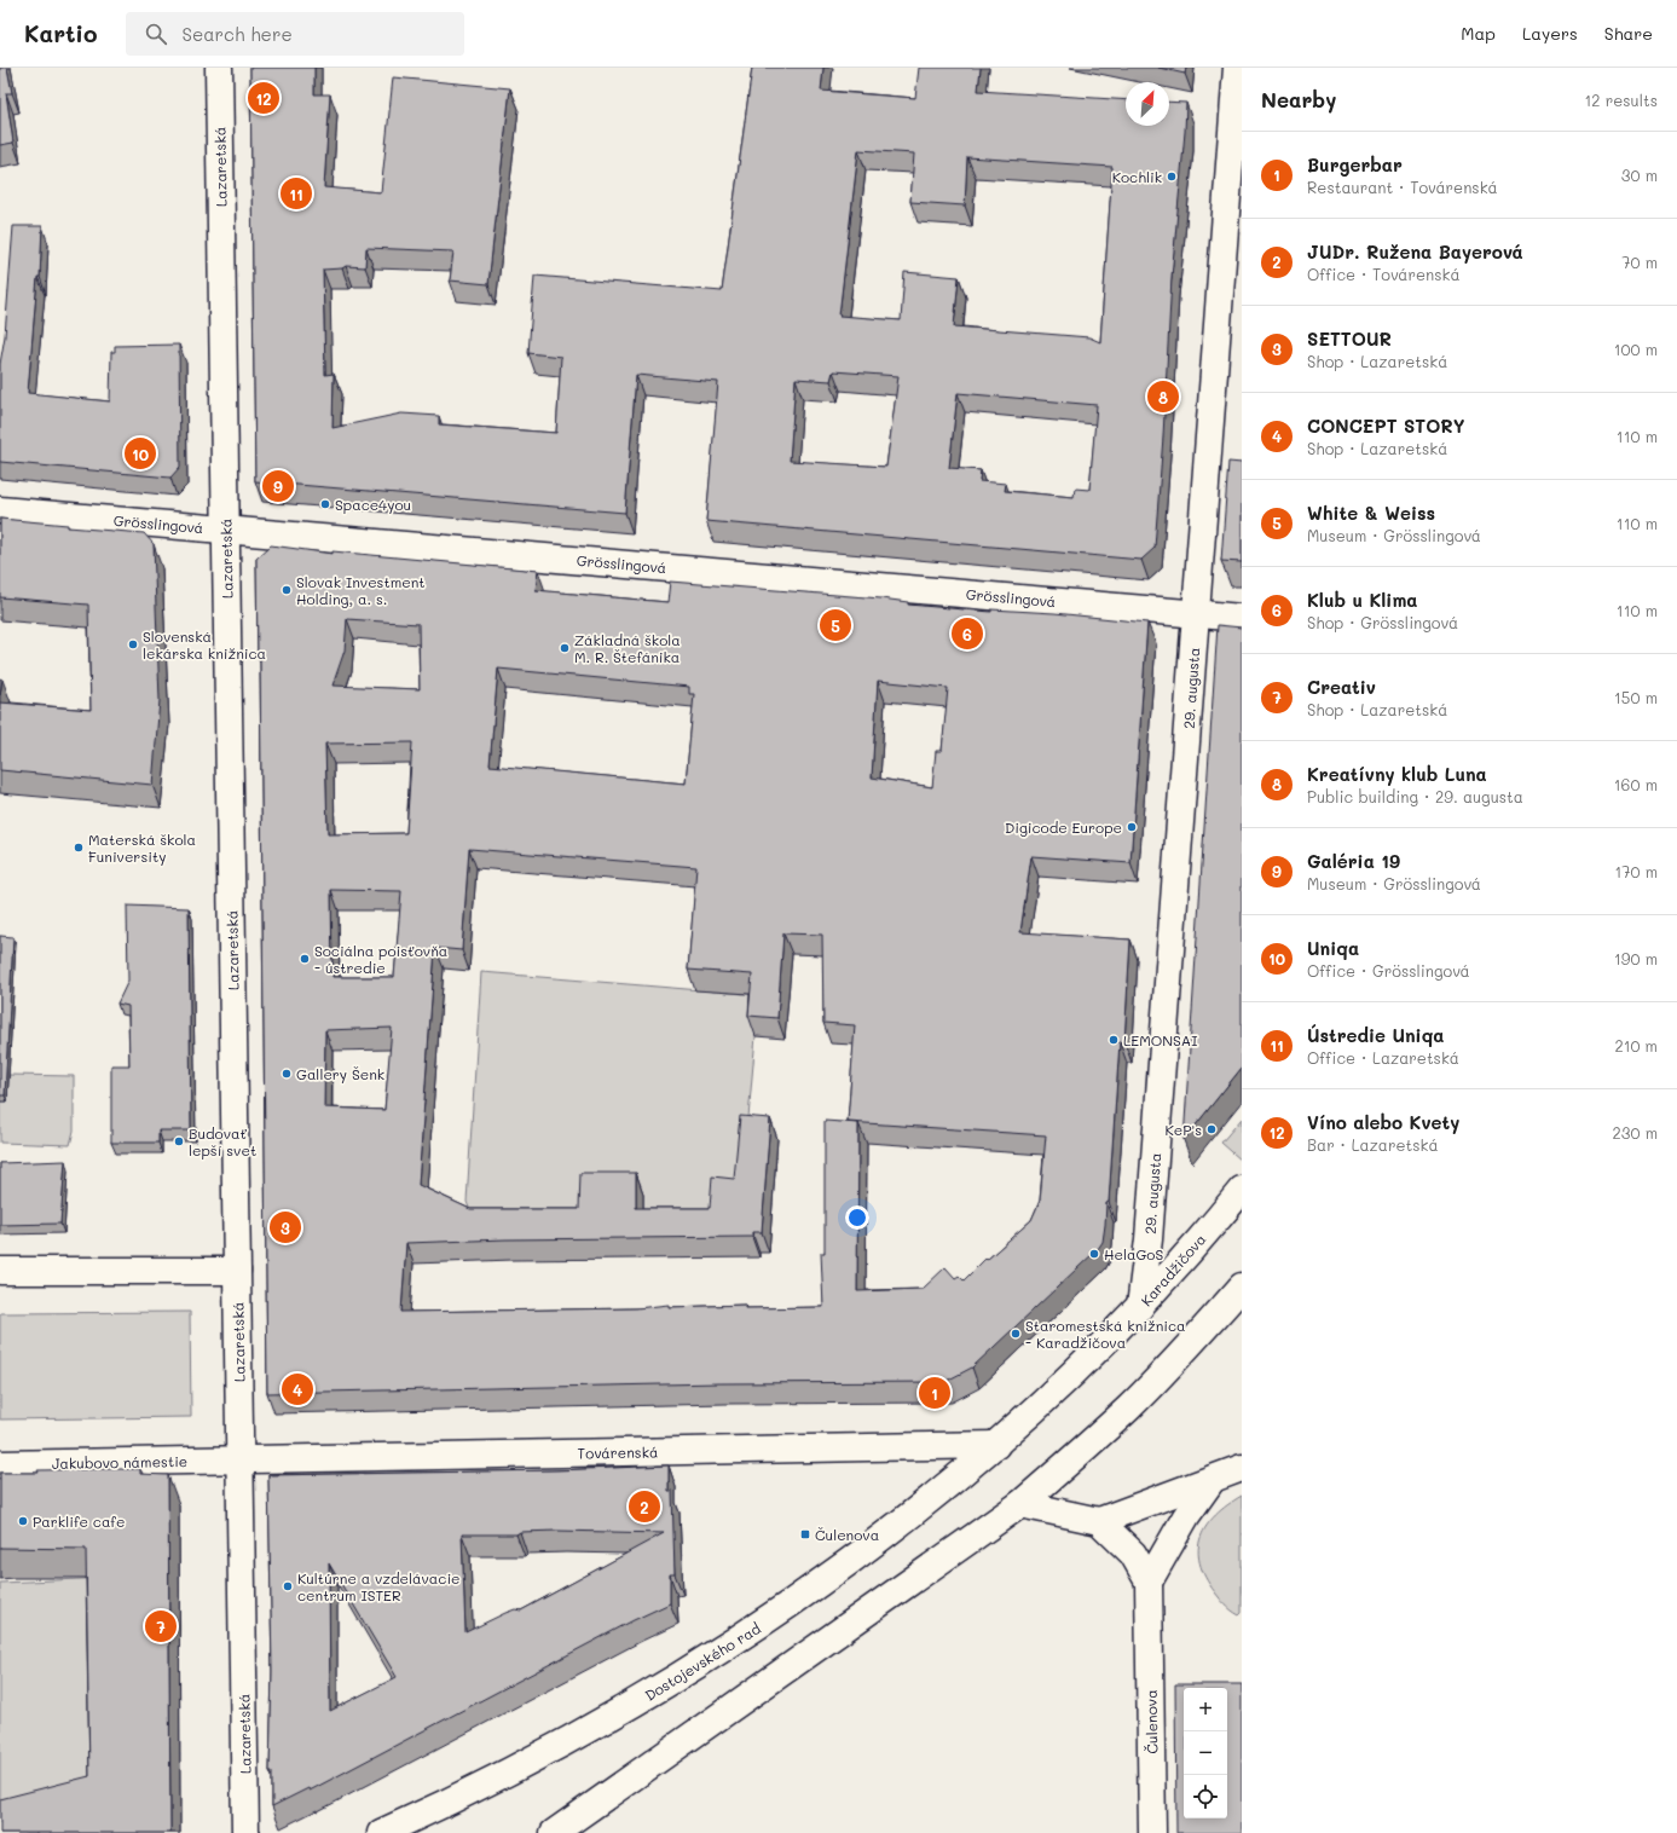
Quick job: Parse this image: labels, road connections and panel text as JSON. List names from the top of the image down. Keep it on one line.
{"streets":{"street":["Lazaretská","Grösslingová","29. augusta","Karadžičova","Továrenská","Jakubovo námestie","Dostojevského rad","Čulenova"]},"crossings":[["Lazaretská","Grösslingová"],["Lazaretská","Továrenská"],["Lazaretská","Jakubovo námestie"],["Grösslingová","29. augusta"],["29. augusta","Karadžičova"],["Karadžičova","Továrenská"],["Karadžičova","Dostojevského rad"],["Továrenská","Jakubovo námestie"],["Továrenská","Dostojevského rad"]],"places":{"other":["Kochlik","Space4you","Slovak Investment Holding, a. s.","Slovenská lekárska knižnica","Základná škola M. R. Štefánika","Digicode Europe","Materská škola Funiversity","Sociálna poisťovňa - ústredie","LEMONSAI","Gallery Šenk","KeP's","Budovať lepší svet","HelaGoS","Staromestská knižnica - Karadžičova","Parklife cafe","Kultúrne a vzdelávacie centrum ISTER"],"transit":["Čulenova"]},"north":"top right","page":{"header":"Kartio","search":"Search here","nav":["Map","Layers","Share"],"heading":["Nearby","12 results"],"pins":["12","11","8","10","9","5","6","3","4","1","2","7"],"list":[{"mark":"1","name":"Burgerbar","note":"Restaurant · Továrenská","value":"30 m"},{"mark":"2","name":"JUDr. Ružena Bayerová","note":"Office · Továrenská","value":"70 m"},{"mark":"3","name":"SETTOUR","note":"Shop · Lazaretská","value":"100 m"},{"mark":"4","name":"CONCEPT STORY","note":"Shop · Lazaretská","value":"110 m"},{"mark":"5","name":"White & Weiss","note":"Museum · Grösslingová","value":"110 m"},{"mark":"6","name":"Klub u Klima","note":"Shop · Grösslingová","value":"110 m"},{"mark":"7","name":"Creativ","note":"Shop · Lazaretská","value":"150 m"},{"mark":"8","name":"Kreatívny klub Luna","note":"Public building · 29. augusta","value":"160 m"},{"mark":"9","name":"Galéria 19","note":"Museum · Grösslingová","value":"170 m"},{"mark":"10","name":"Uniqa","note":"Office · Grösslingová","value":"190 m"},{"mark":"11","name":"Ústredie Uniqa","note":"Office · Lazaretská","value":"210 m"},{"mark":"12","name":"Víno alebo Kvety","note":"Bar · Lazaretská","value":"230 m"}],"map_buttons":["+","−"]}}
